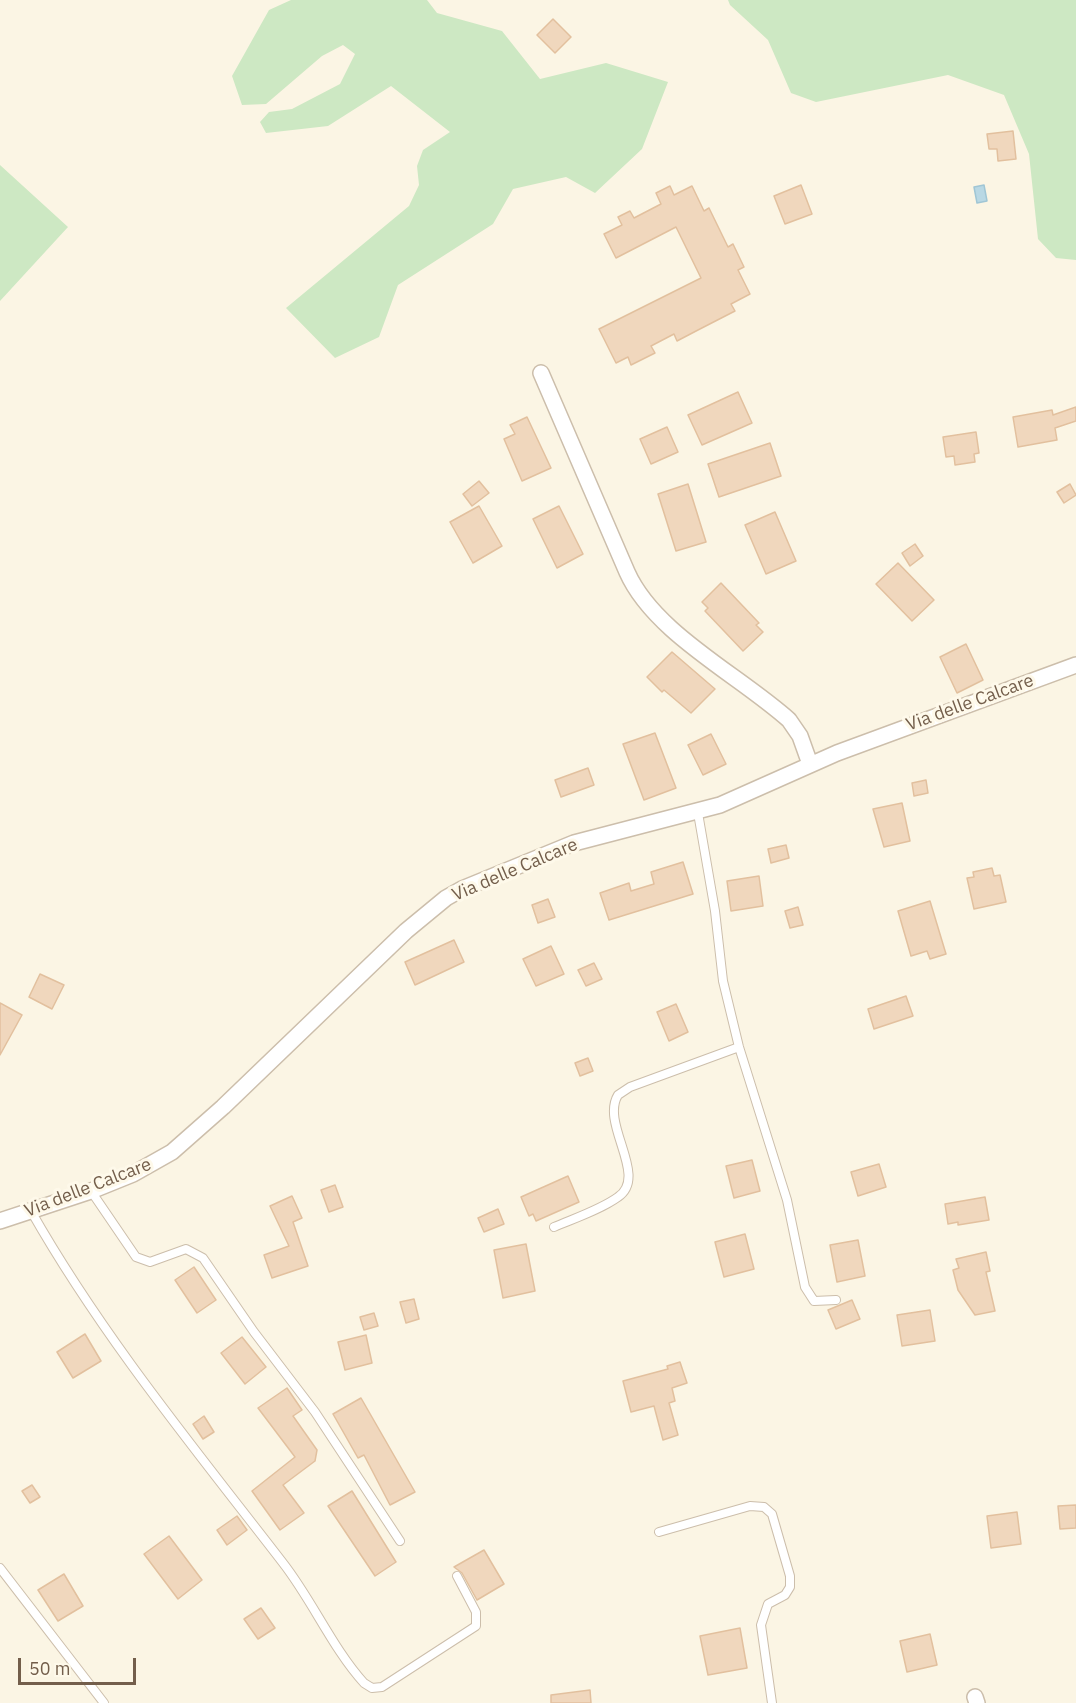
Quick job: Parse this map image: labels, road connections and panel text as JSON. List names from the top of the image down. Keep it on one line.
{"streets":{"street":["Via delle Calcare"]},"scale_bar":"50 m"}
